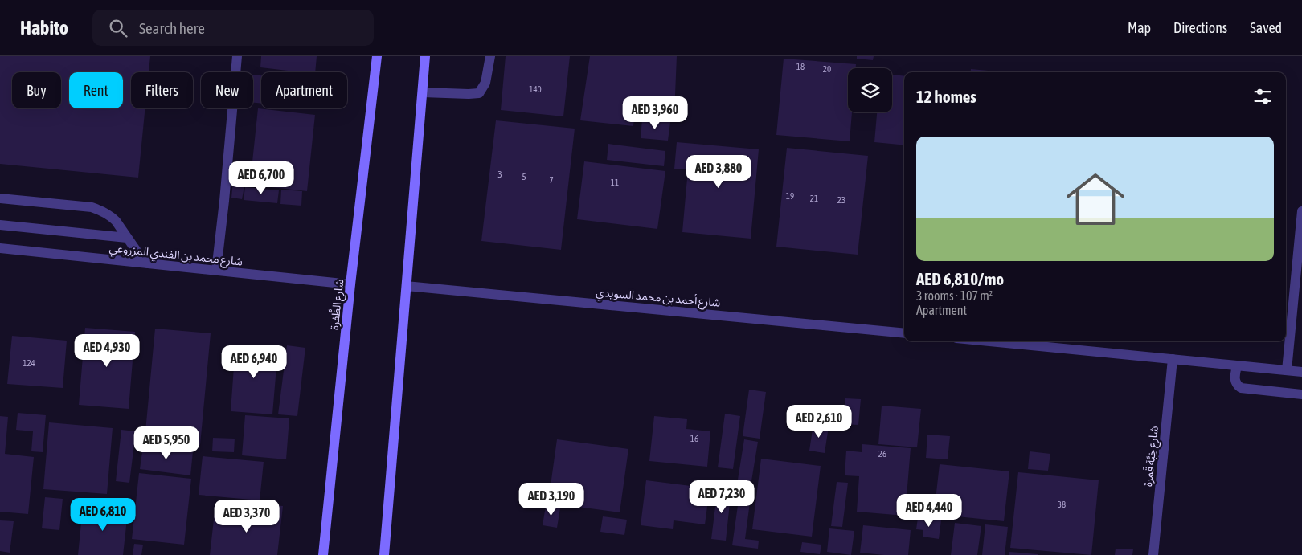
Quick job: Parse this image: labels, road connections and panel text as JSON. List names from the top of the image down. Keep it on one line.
{"streets":{"main road":["شارع الظَّفرة"],"street":["شارع محمد بن الفندي المزروعي","شارع أحمد بن محمد السويدي","شارع خِبَّة قَمرة"]},"crossings":[["شارع محمد بن الفندي المزروعي","شارع الظَّفرة"]],"house_numbers":["18","20","140","3","5","7","11","19","21","23","124","16","26","38"],"page":{"header":"Habito","search":"Search here","nav":["Map","Directions","Saved"],"chip":["Buy","Rent","Filters","New","Apartment"],"heading":"12 homes","price":["AED 3,960","AED 3,880","AED 6,700","AED 4,930","AED 6,940","AED 2,610","AED 5,950","AED 7,230","AED 3,190","AED 4,440","AED 6,810","AED 3,370"],"list":[{"name":"AED 6,810/mo","note":"3 rooms · 107 m² · Apartment"}]}}
